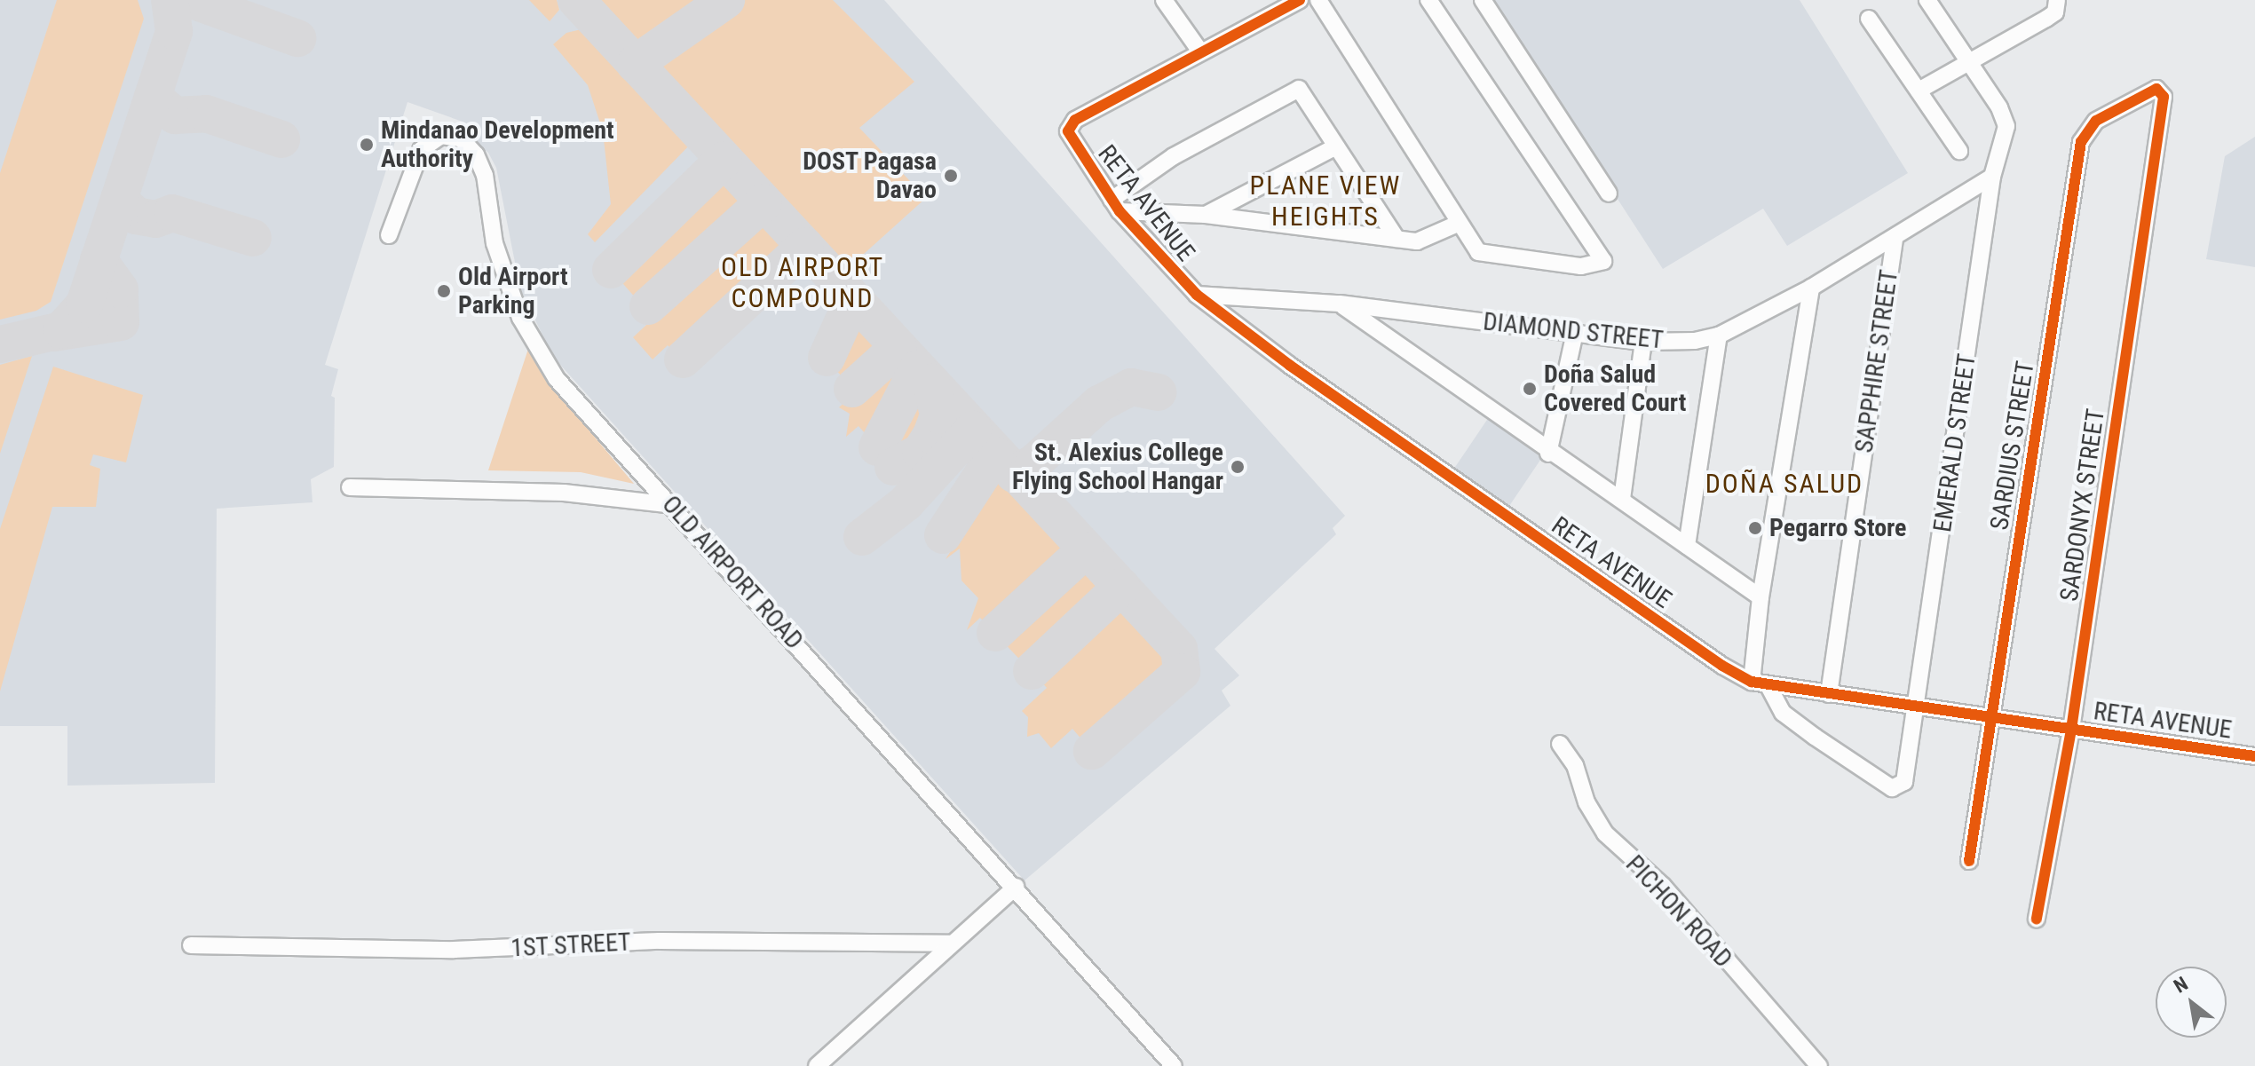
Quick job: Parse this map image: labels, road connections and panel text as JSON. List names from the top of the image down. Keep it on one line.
{"streets":{"street":["RETA AVENUE","DIAMOND STREET","SAPPHIRE STREET","EMERALD STREET","SARDIUS STREET","SARDONYX STREET","OLD AIRPORT ROAD","PICHON ROAD","1ST STREET"]},"crossings":[["RETA AVENUE","DIAMOND STREET"],["RETA AVENUE","SAPPHIRE STREET"],["RETA AVENUE","EMERALD STREET"],["RETA AVENUE","SARDIUS STREET"],["RETA AVENUE","SARDONYX STREET"],["DIAMOND STREET","SAPPHIRE STREET"],["DIAMOND STREET","EMERALD STREET"],["SARDIUS STREET","SARDONYX STREET"]],"districts":["PLANE VIEW HEIGHTS","OLD AIRPORT COMPOUND","DOÑA SALUD"],"places":["Mindanao Development Authority","DOST Pagasa Davao","Old Airport Parking","Doña Salud Covered Court","St. Alexius College Flying School Hangar","Pegarro Store"],"north":"top left"}
